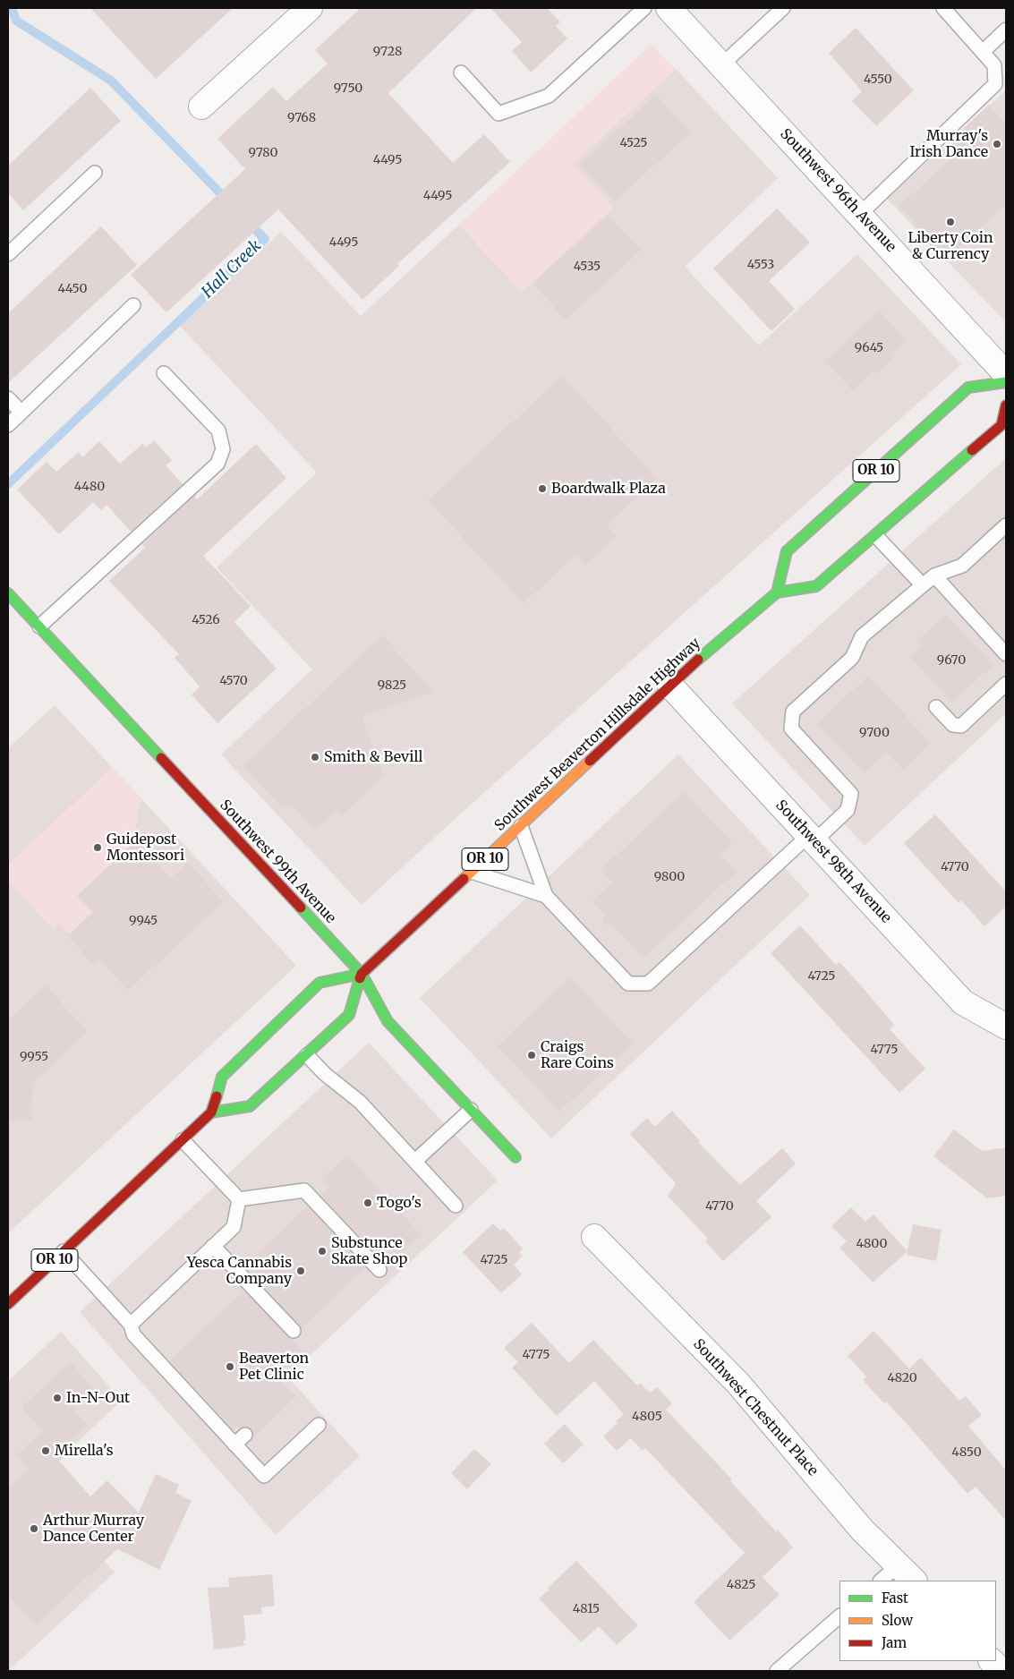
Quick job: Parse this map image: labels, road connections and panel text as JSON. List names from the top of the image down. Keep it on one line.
{"streets":{"main road":["OR 10","Southwest Beaverton Hillsdale Highway","Southwest 99th Avenue"],"street":["Southwest 96th Avenue","Southwest 98th Avenue","Southwest Chestnut Place"]},"crossings":[["OR 10","Southwest Beaverton Hillsdale Highway"],["OR 10","Southwest 99th Avenue"],["Southwest Beaverton Hillsdale Highway","Southwest 99th Avenue"],["Southwest Beaverton Hillsdale Highway","Southwest 98th Avenue"]],"water":["Hall Creek"],"places":["Murray's Irish Dance","Liberty Coin & Currency","Boardwalk Plaza","Smith & Bevill","Guidepost Montessori","Craigs Rare Coins","Togo's","Substunce Skate Shop","Yesca Cannabis Company","Beaverton Pet Clinic","In-N-Out","Mirella's","Arthur Murray Dance Center"],"house_numbers":["9728","4550","9750","9768","4525","9780","4495","4495","4495","4553","4535","4450","9645","4480","4526","9670","4570","9825","9700","4770","9800","9945","4725","4775","9955","4770","4800","4725","4775","4820","4805","4850","4825","4815"],"legend":["Fast","Slow","Jam"]}
